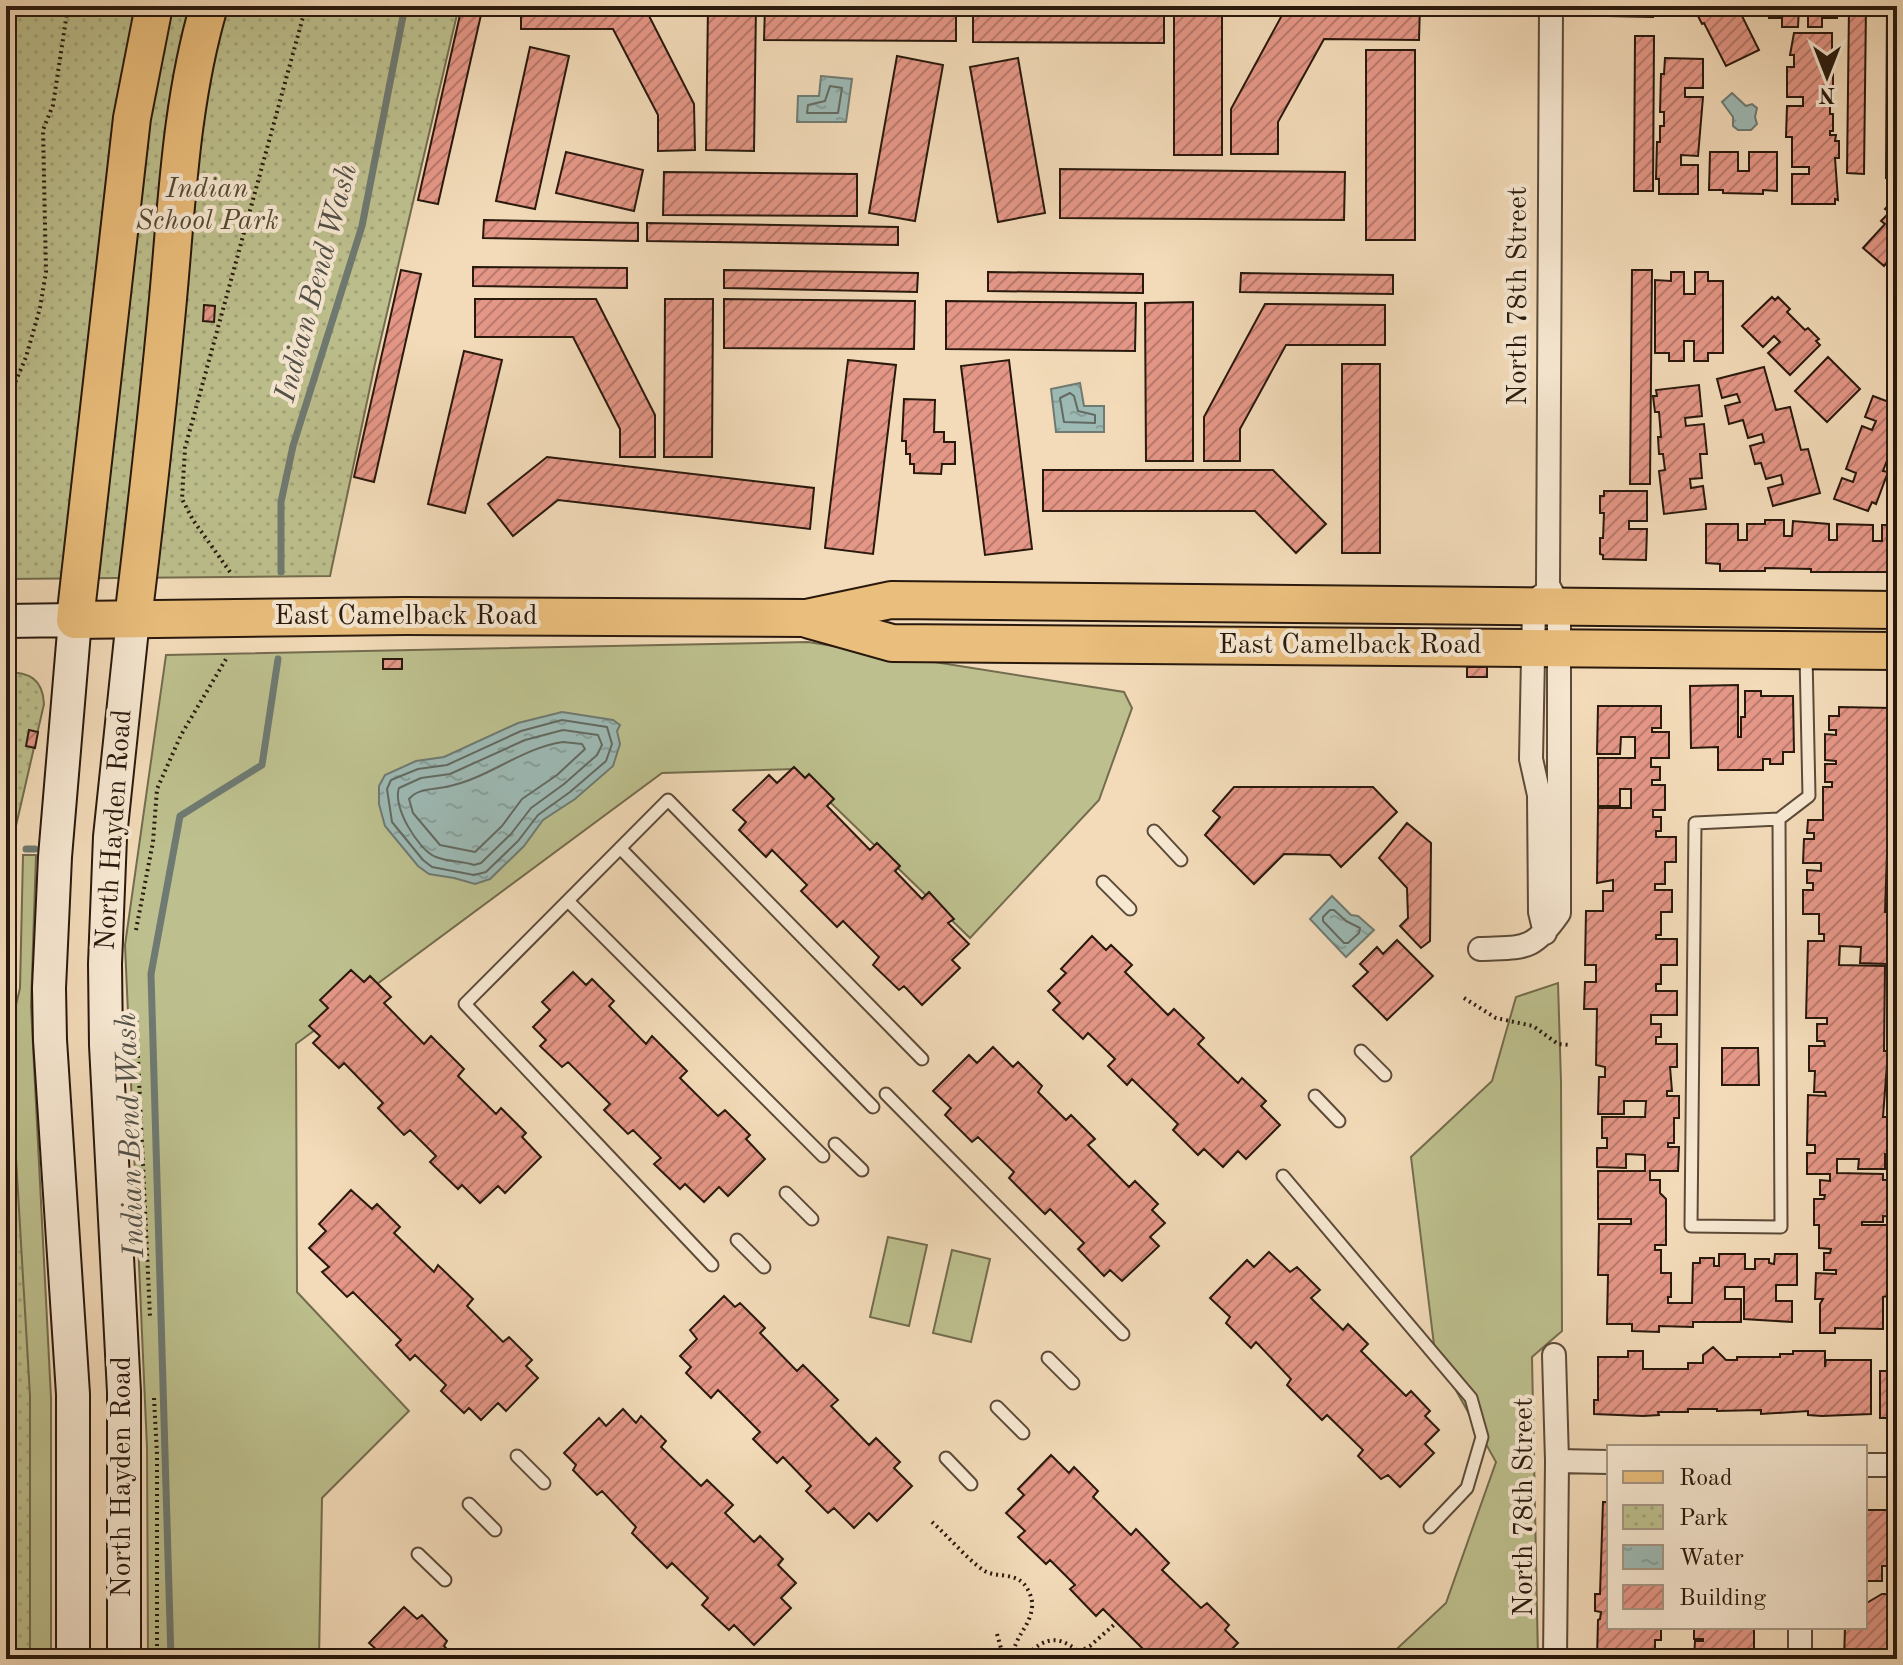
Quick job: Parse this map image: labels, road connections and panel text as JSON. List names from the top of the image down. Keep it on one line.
{"streets":{"main road":["East Camelback Road","North Hayden Road"],"street":["North 78th Street"]},"crossings":[["North 78th Street","East Camelback Road"],["East Camelback Road","North Hayden Road"]],"water":["Indian Bend Wash"],"parks":["Indian School Park"],"legend":["Road","Park","Water","Building"],"north":"bottom"}
